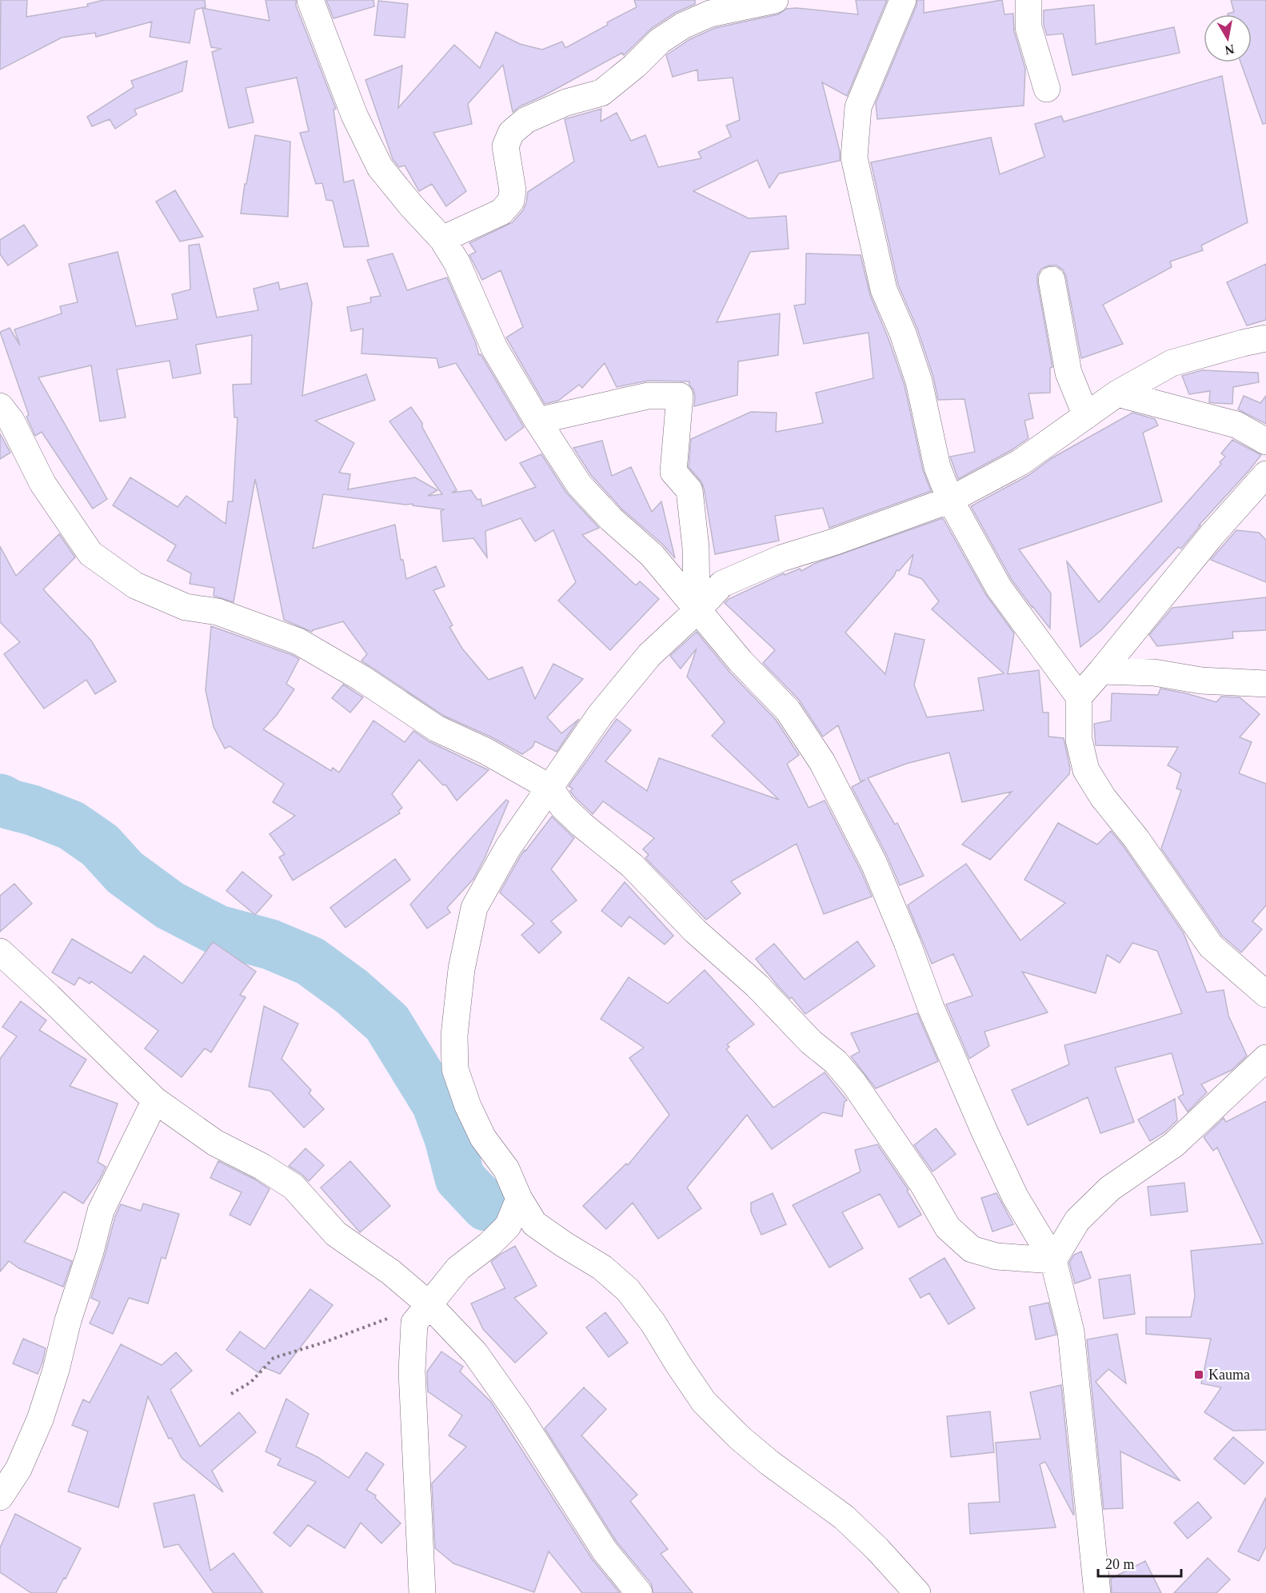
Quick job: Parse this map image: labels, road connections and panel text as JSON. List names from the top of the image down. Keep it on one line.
{"places":{"transit":["Kauma"]},"scale_bar":"20 m","north":"bottom"}
